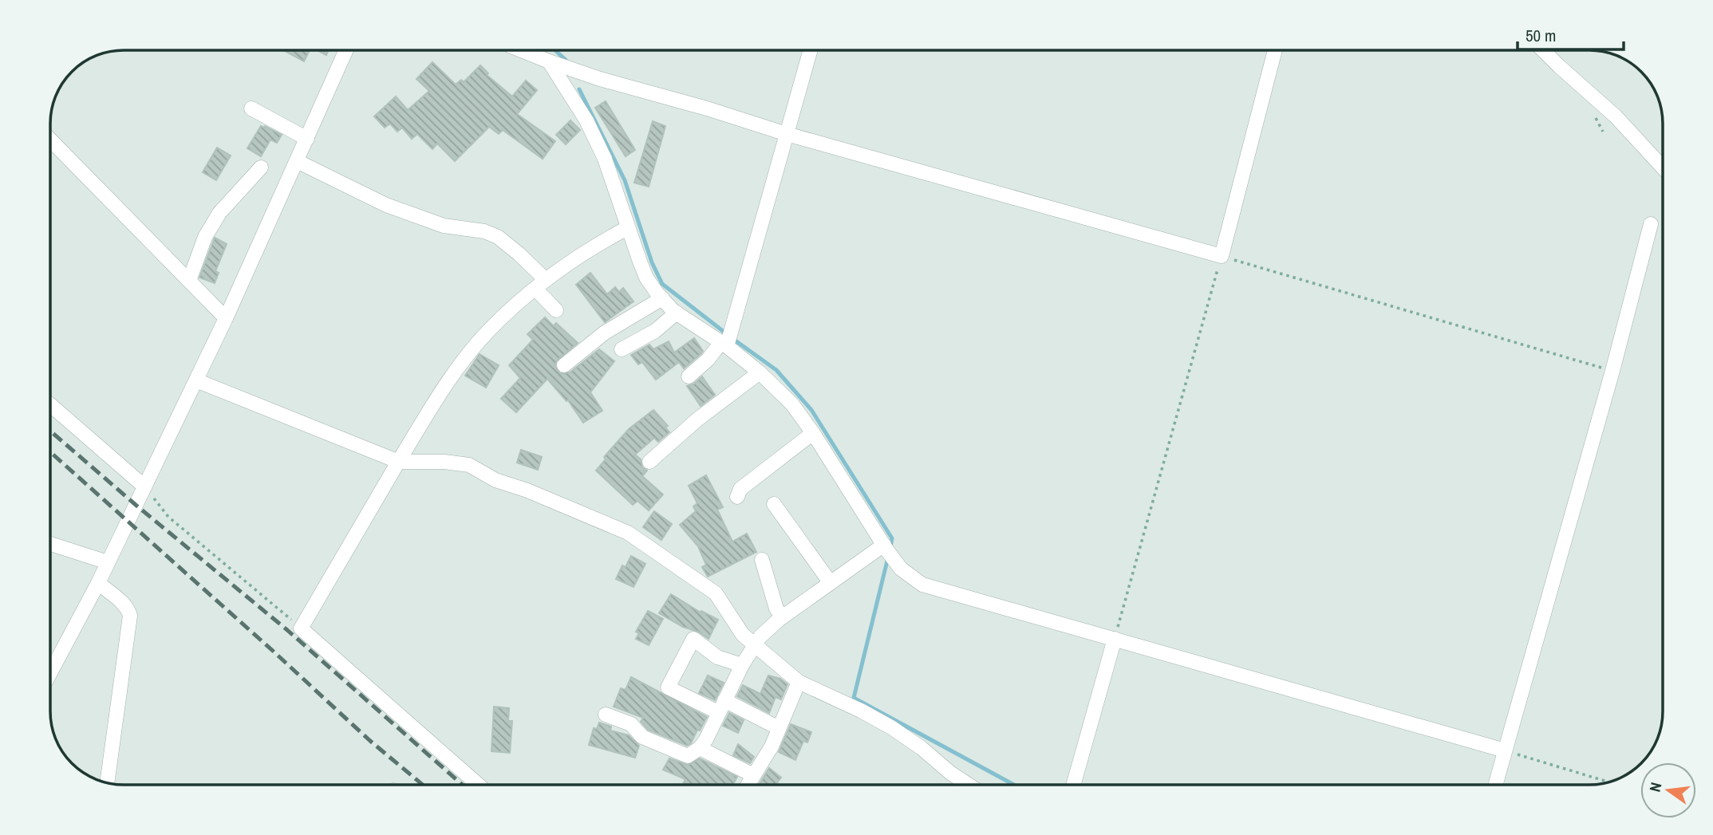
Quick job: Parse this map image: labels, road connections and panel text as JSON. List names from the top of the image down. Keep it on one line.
{"scale_bar":"50 m","north":"left"}
